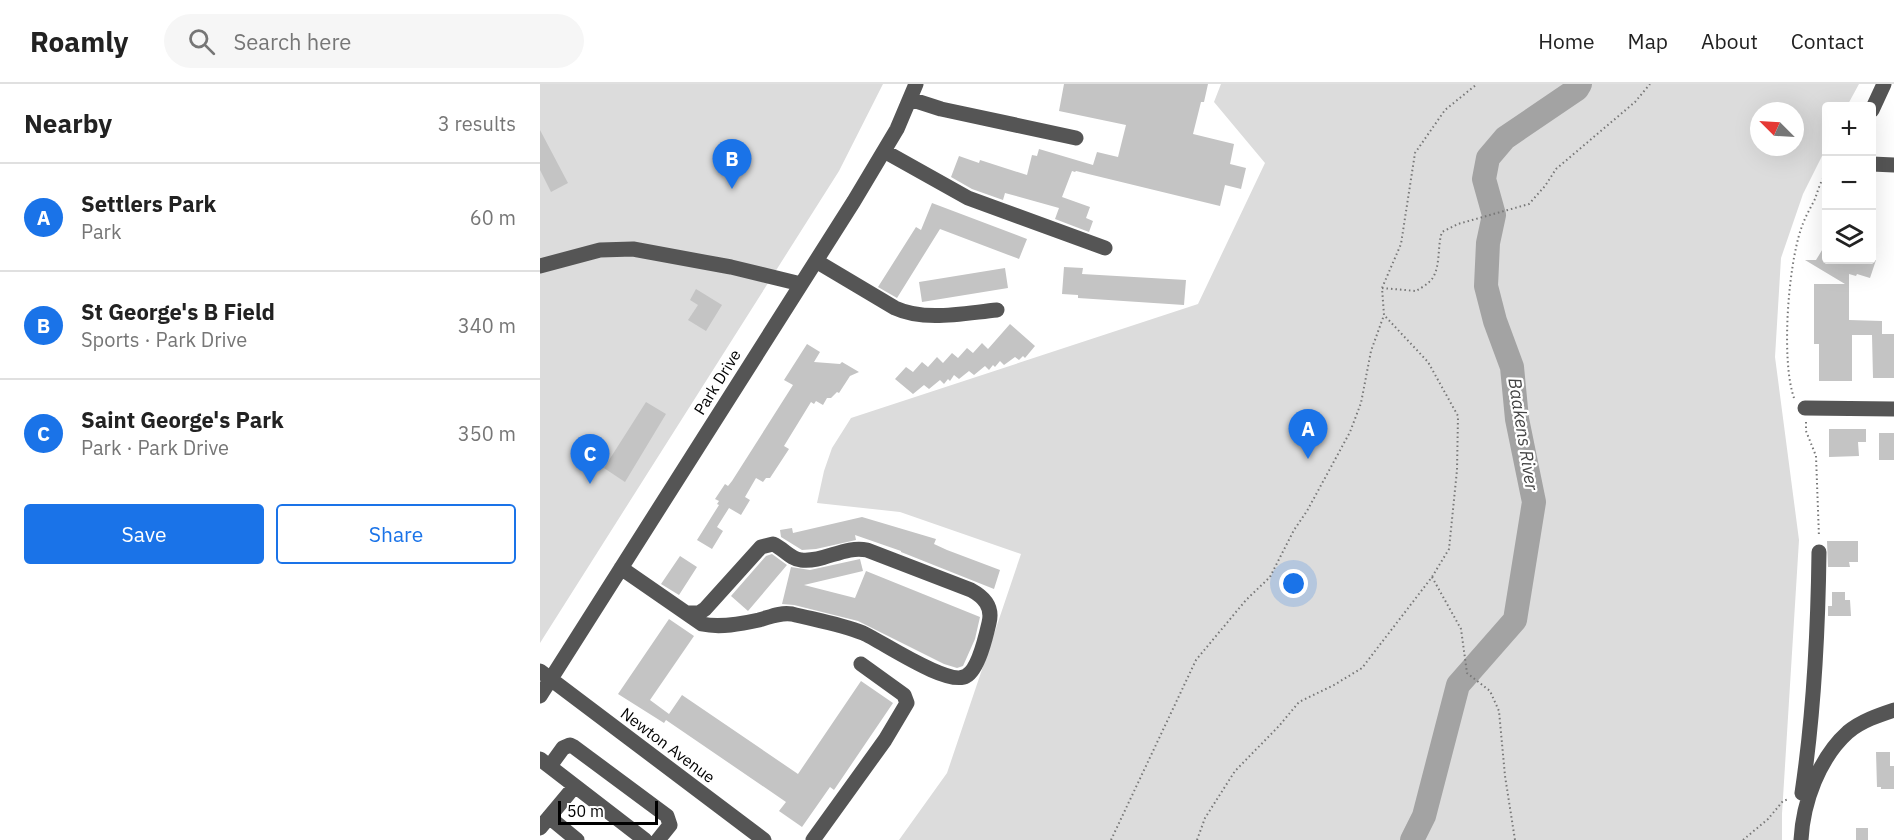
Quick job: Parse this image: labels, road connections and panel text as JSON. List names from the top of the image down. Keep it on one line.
{"streets":{"street":["Park Drive","Newton Avenue"]},"crossings":[["Park Drive","Newton Avenue"]],"water":["Baakens River"],"scale_bar":"50 m","north":"top left","page":{"header":"Roamly","search":"Search here","nav":["Home","Map","About","Contact"],"heading":["Nearby","3 results"],"map_buttons":["+","−"],"pins":["B","A","C"],"list":[{"mark":"A","name":"Settlers Park","note":"Park","value":"60 m"},{"mark":"B","name":"St George's B Field","note":"Sports · Park Drive","value":"340 m"},{"mark":"C","name":"Saint George's Park","note":"Park · Park Drive","value":"350 m"}],"buttons":["Save","Share"],"scale":"50 m"}}
